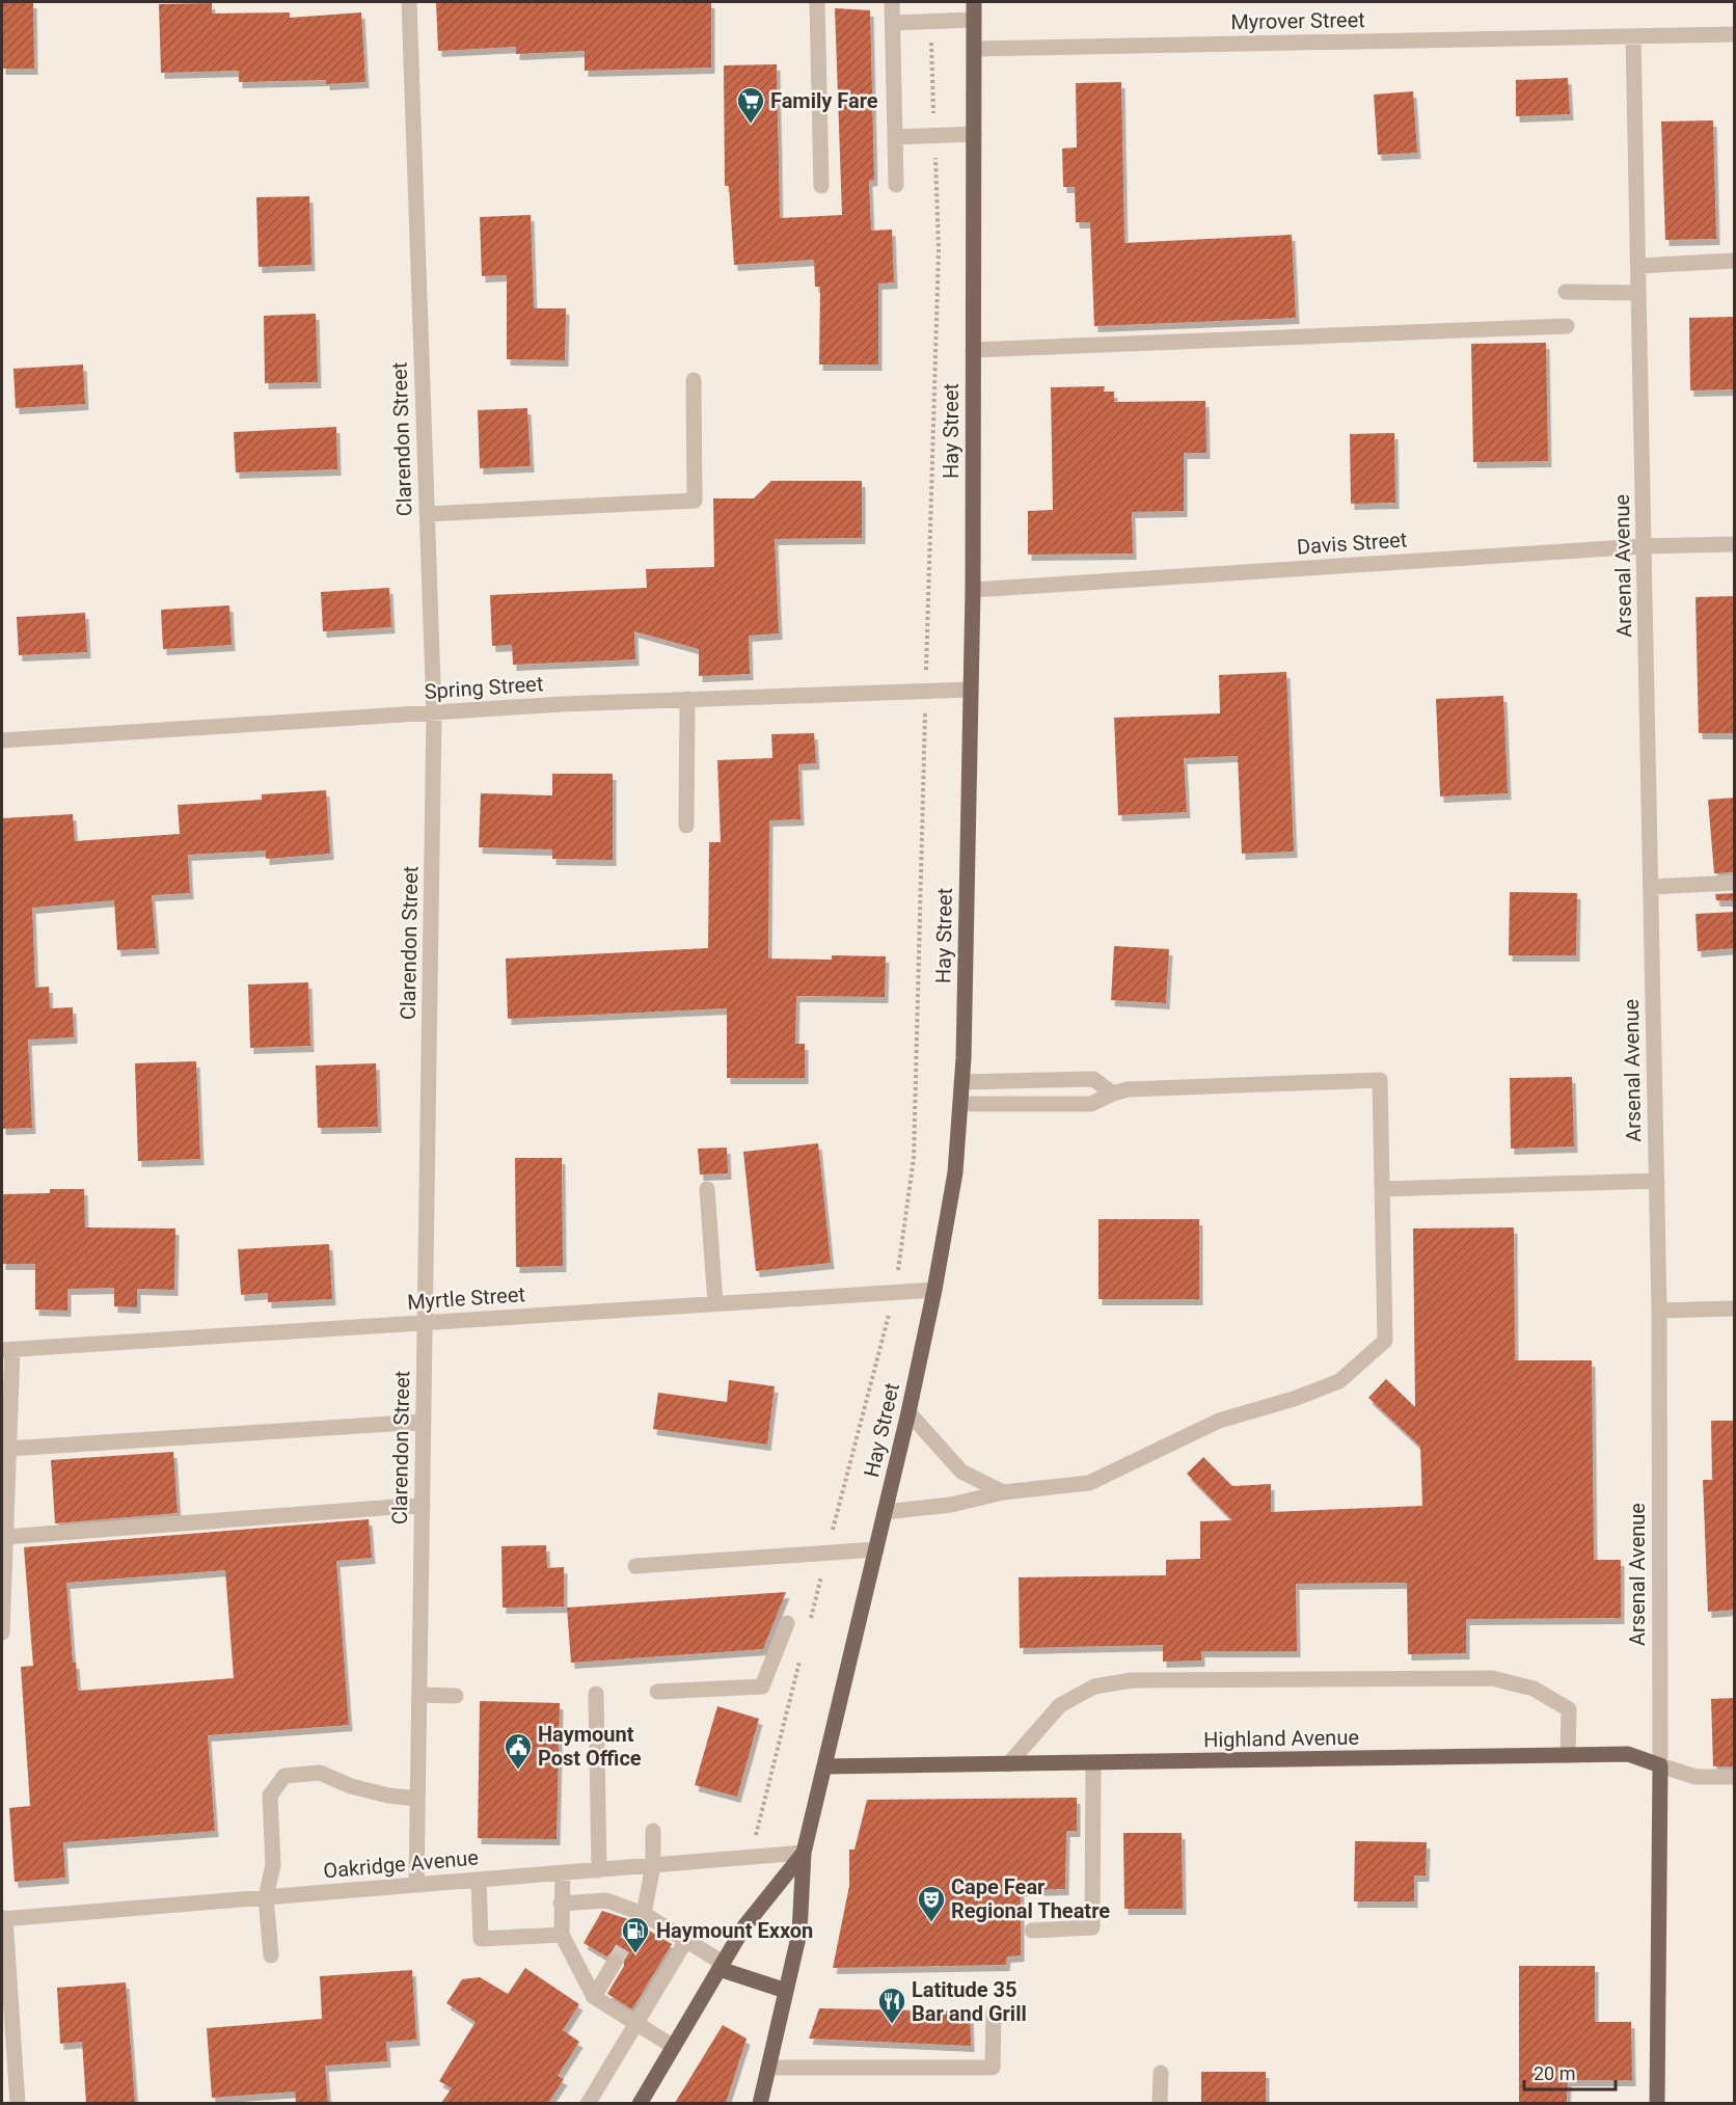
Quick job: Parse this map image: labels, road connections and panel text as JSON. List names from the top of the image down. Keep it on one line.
{"streets":{"main road":["Hay Street","Arsenal Avenue","Highland Avenue"],"street":["Myrover Street","Clarendon Street","Davis Street","Spring Street","Myrtle Street","Oakridge Avenue"]},"crossings":[["Myrover Street","Hay Street"],["Myrover Street","Arsenal Avenue"],["Hay Street","Davis Street"],["Hay Street","Spring Street"],["Hay Street","Myrtle Street"],["Hay Street","Highland Avenue"],["Hay Street","Oakridge Avenue"],["Clarendon Street","Spring Street"],["Clarendon Street","Myrtle Street"],["Clarendon Street","Oakridge Avenue"],["Davis Street","Arsenal Avenue"],["Arsenal Avenue","Highland Avenue"]],"places":{"supermarket":["Family Fare"],"public building":["Haymount Post Office"],"theatre":["Cape Fear Regional Theatre"],"fuel station":["Haymount Exxon"],"restaurant":["Latitude 35 Bar and Grill"]},"scale_bar":"20 m"}
